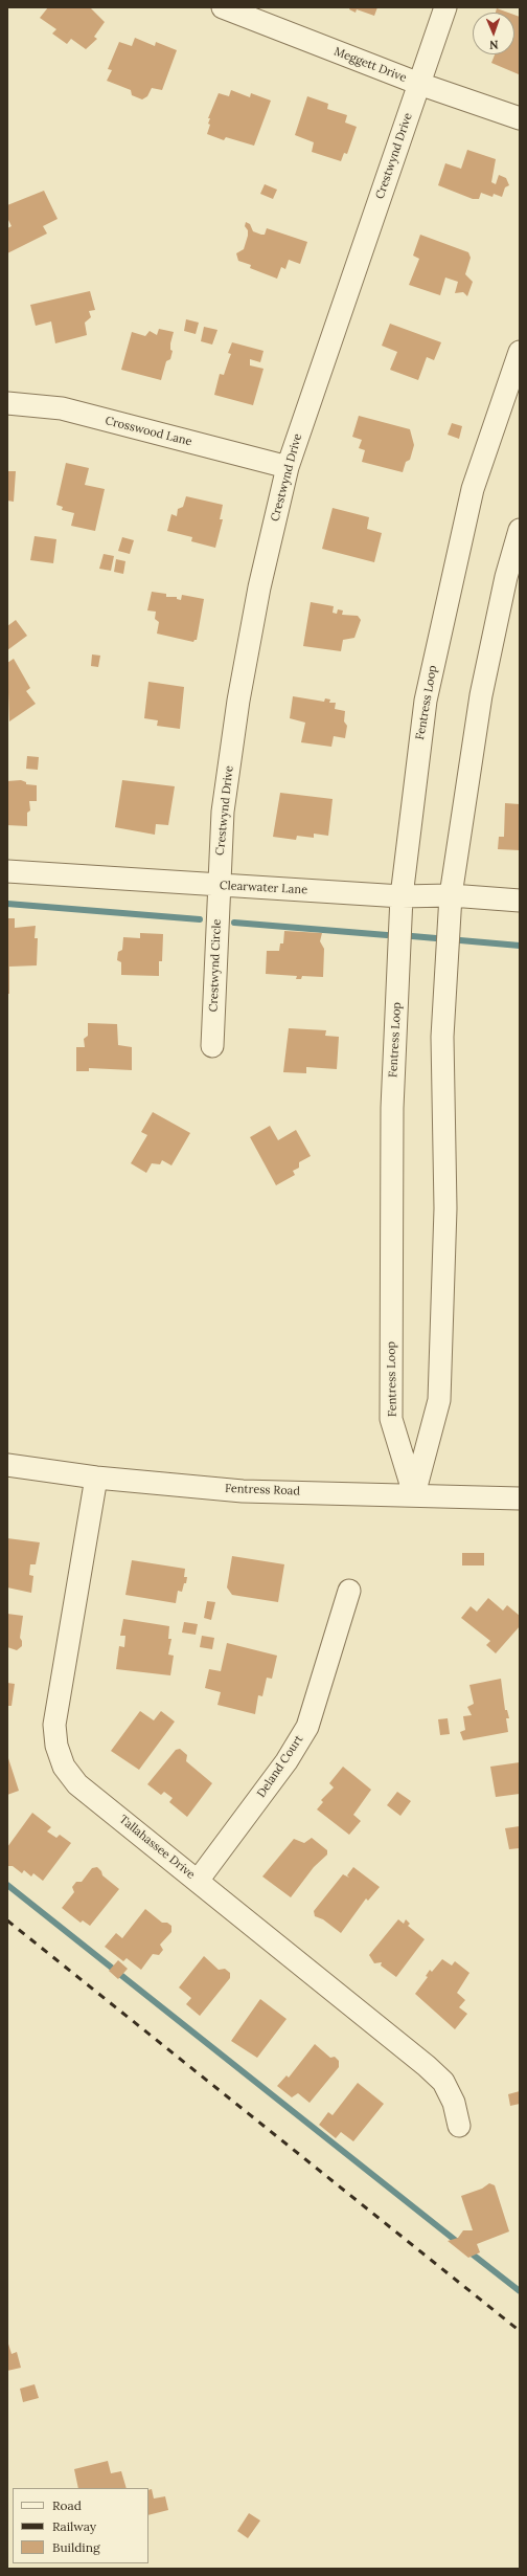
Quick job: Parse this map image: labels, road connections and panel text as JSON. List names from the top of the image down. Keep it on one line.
{"streets":{"street":["Meggett Drive","Crestwynd Drive","Crosswood Lane","Fentress Loop","Clearwater Lane","Crestwynd Circle","Fentress Road","Deland Court","Tallahassee Drive"]},"crossings":[["Meggett Drive","Crestwynd Drive"],["Crestwynd Drive","Crosswood Lane"],["Crestwynd Drive","Clearwater Lane"],["Crestwynd Drive","Crestwynd Circle"],["Fentress Loop","Clearwater Lane"],["Fentress Loop","Fentress Road"],["Clearwater Lane","Crestwynd Circle"],["Fentress Road","Tallahassee Drive"],["Deland Court","Tallahassee Drive"]],"legend":["Road","Railway","Building"],"north":"bottom"}
